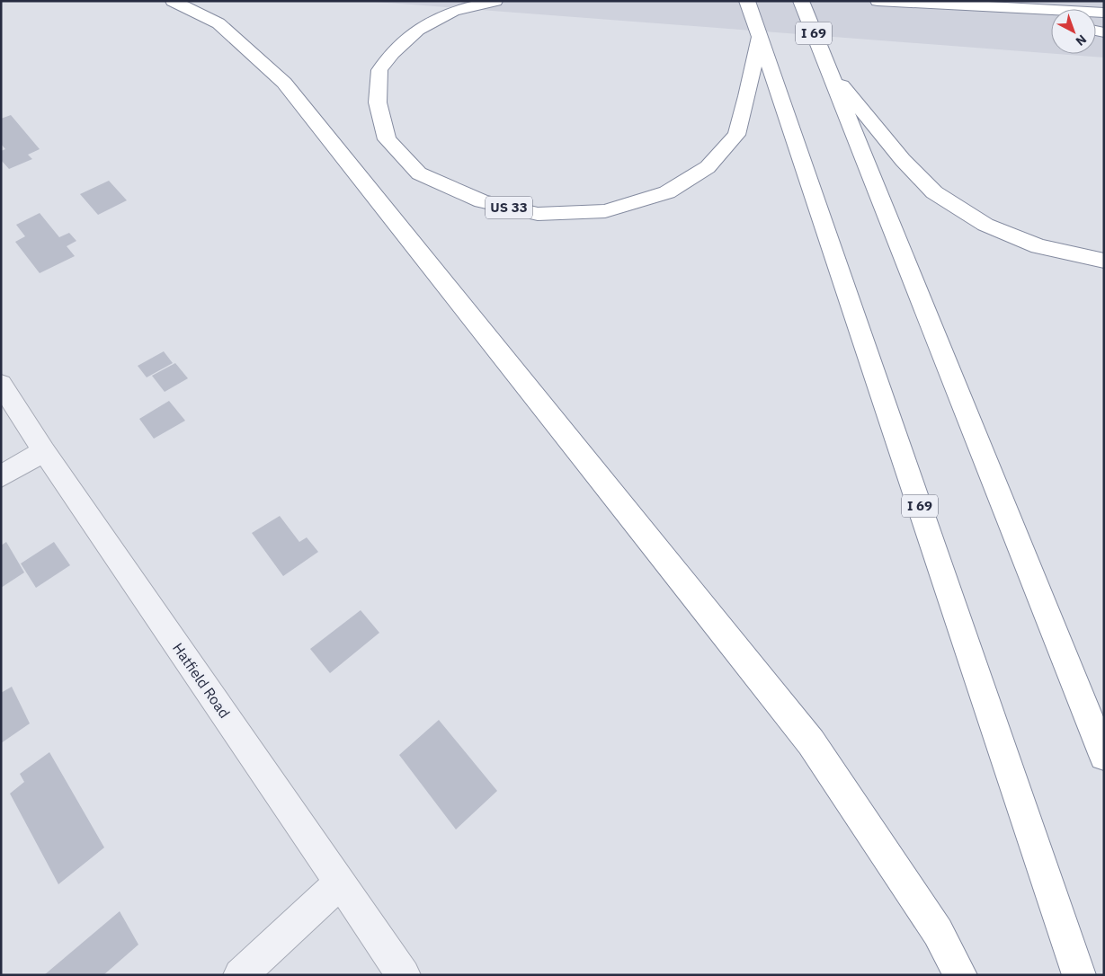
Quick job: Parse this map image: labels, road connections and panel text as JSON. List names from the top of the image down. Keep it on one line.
{"streets":{"highway":["I 69","US 33"],"street":["Hatfield Road"]},"crossings":[["I 69","US 33"]],"north":"bottom right"}
